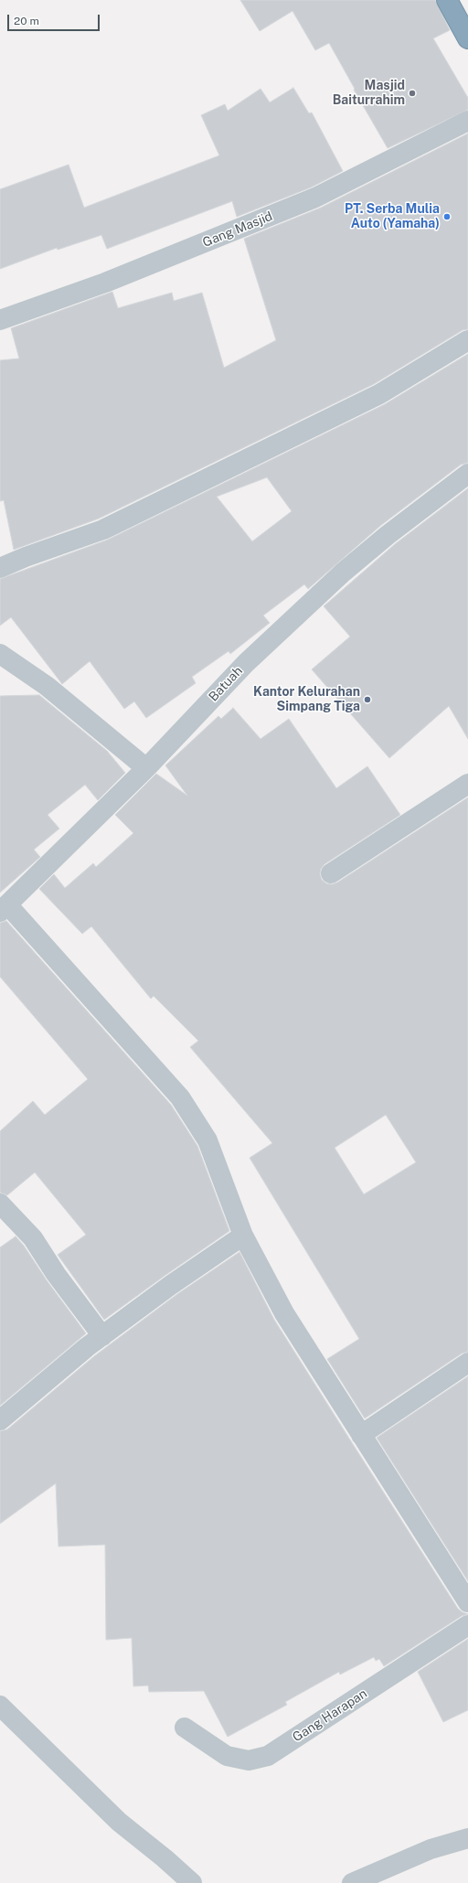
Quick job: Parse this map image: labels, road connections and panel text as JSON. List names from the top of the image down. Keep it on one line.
{"streets":{"street":["Gang Masjid","Batuah","Gang Harapan"]},"places":["Masjid Baiturrahim","PT. Serba Mulia Auto (Yamaha)","Kantor Kelurahan Simpang Tiga"],"scale_bar":"20 m"}
